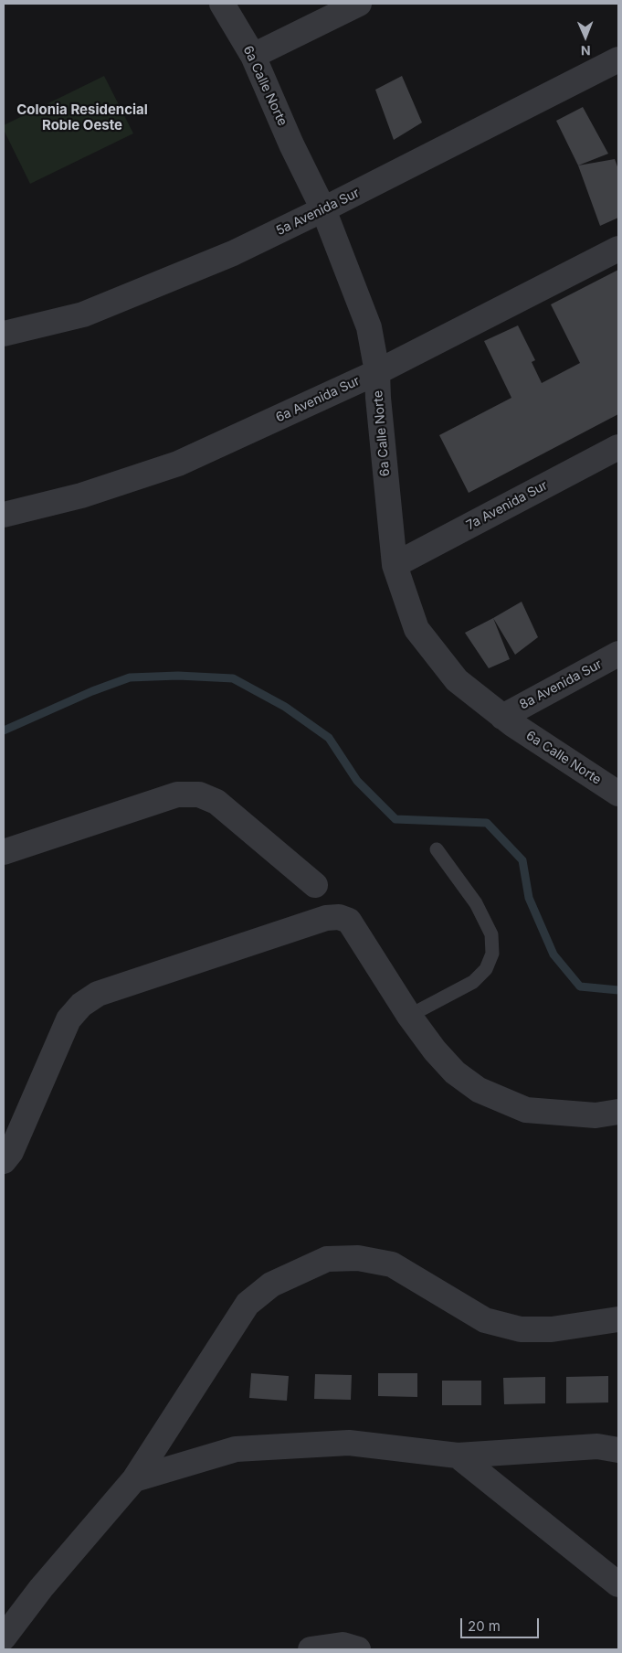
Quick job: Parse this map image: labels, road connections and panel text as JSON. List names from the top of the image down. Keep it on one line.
{"streets":{"street":["6a Calle Norte","5a Avenida Sur","6a Avenida Sur","7a Avenida Sur","8a Avenida Sur"]},"crossings":[["6a Calle Norte","5a Avenida Sur"],["6a Calle Norte","6a Avenida Sur"],["6a Calle Norte","7a Avenida Sur"],["6a Calle Norte","8a Avenida Sur"]],"districts":["Colonia Residencial Roble Oeste"],"scale_bar":"20 m","north":"bottom"}
